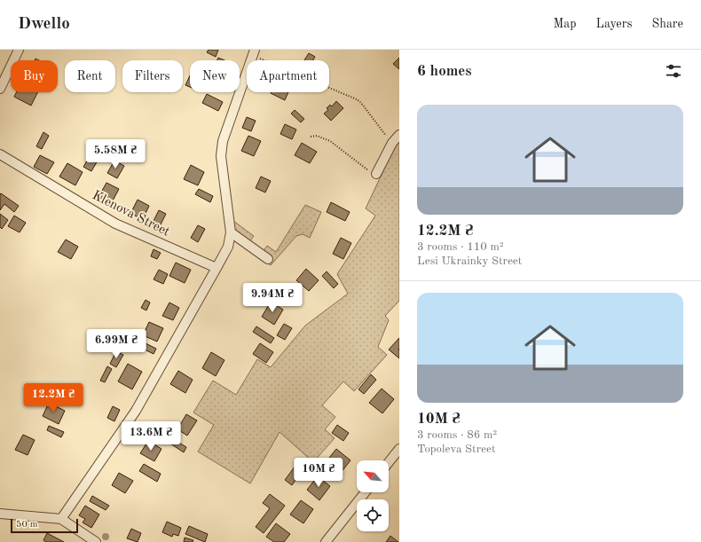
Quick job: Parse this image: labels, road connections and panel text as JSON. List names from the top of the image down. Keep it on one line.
{"streets":{"street":["Klenova Street"]},"scale_bar":"50 m","north":"top left","page":{"header":"Dwello","nav":["Map","Layers","Share"],"heading":"6 homes","chip":["Buy","Rent","Filters","New","Apartment"],"list":[{"name":"12.2M ₴","note":"3 rooms · 110 m² · Lesi Ukrainky Street"},{"name":"10M ₴","note":"3 rooms · 86 m² · Topoleva Street"}],"price":["5.58M ₴","9.94M ₴","6.99M ₴","12.2M ₴","13.6M ₴","10M ₴"],"scale":"50 m"}}
